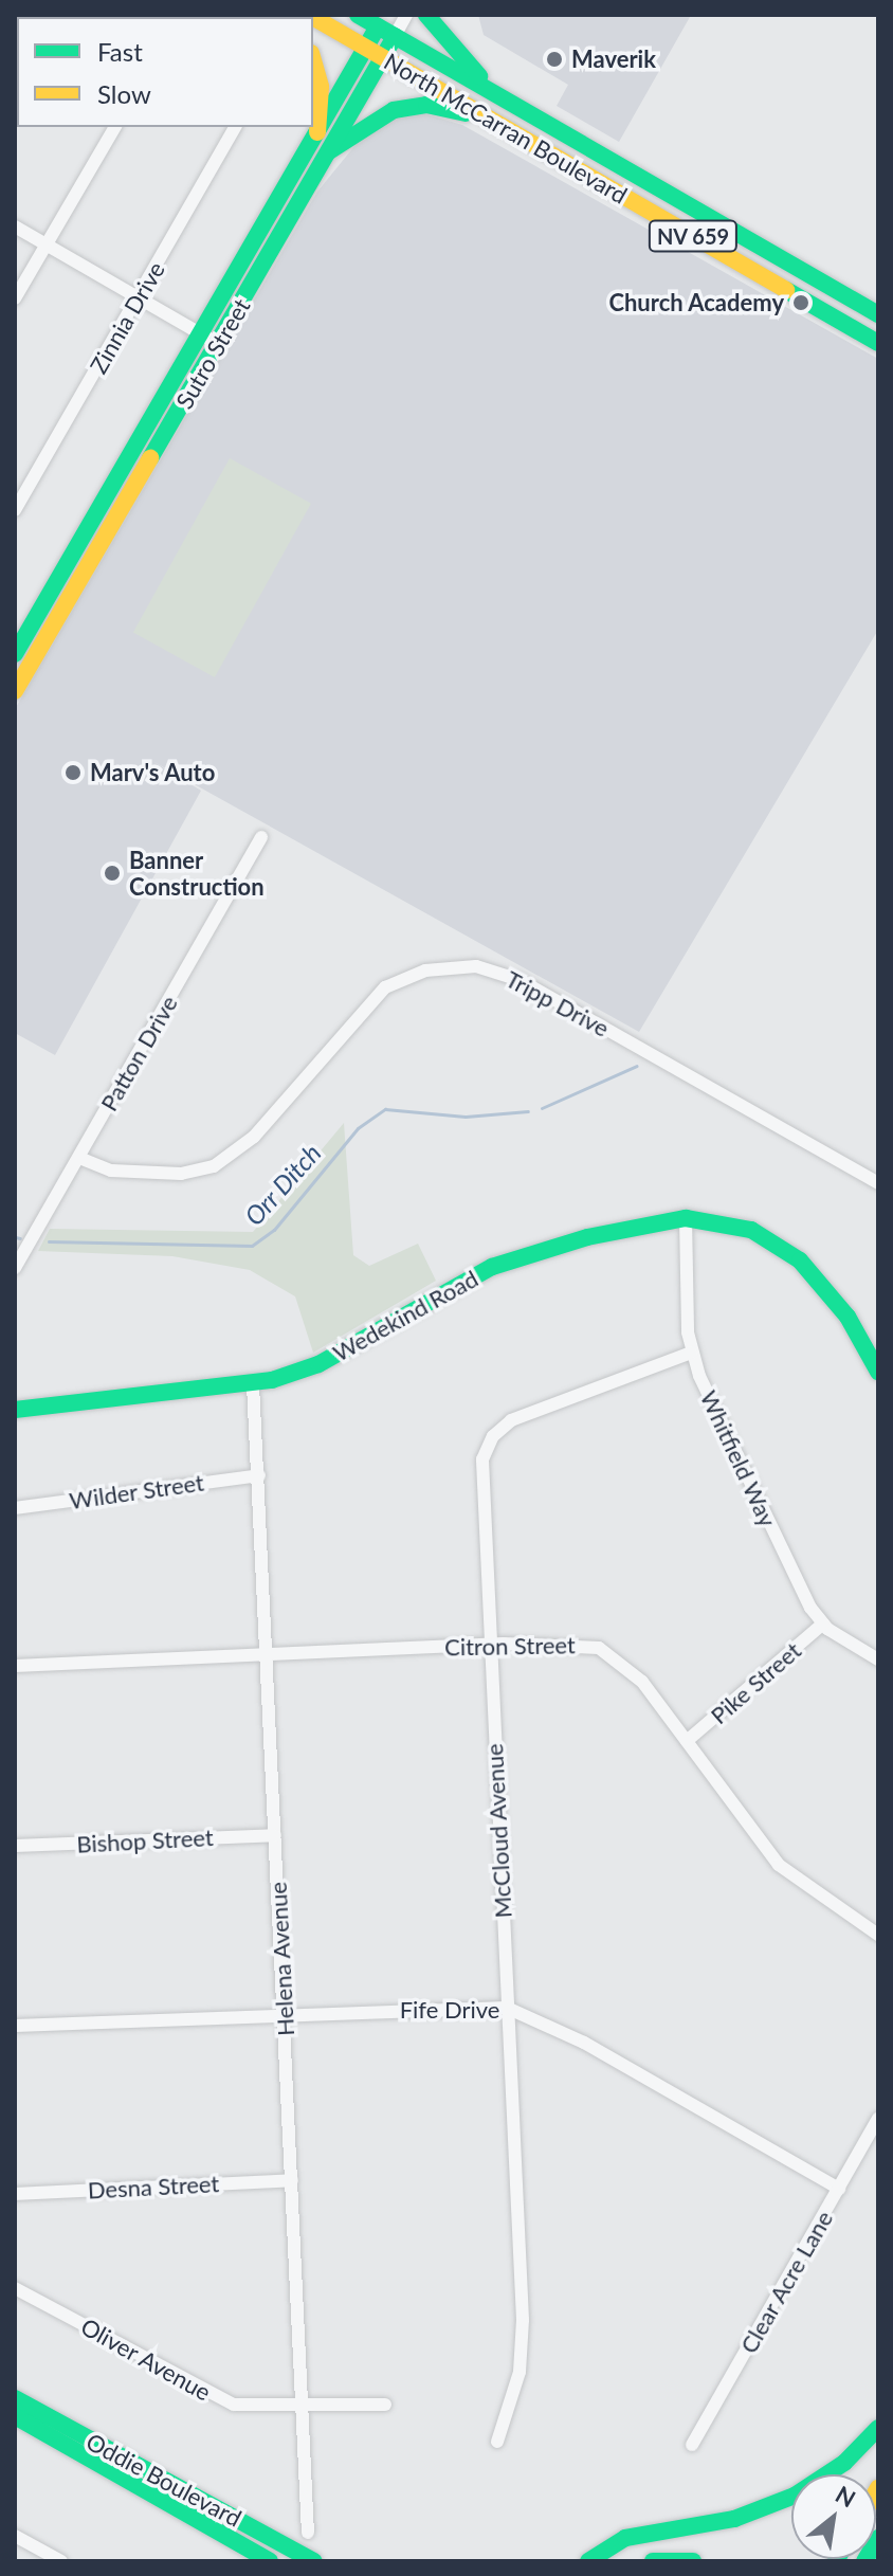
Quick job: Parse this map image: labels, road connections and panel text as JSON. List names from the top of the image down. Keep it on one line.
{"streets":{"main road":["North McCarran Boulevard","NV 659","Sutro Street","Wedekind Road","Oddie Boulevard"],"street":["Zinnia Drive","Tripp Drive","Patton Drive","Whitfield Way","Wilder Street","Citron Street","Pike Street","McCloud Avenue","Bishop Street","Helena Avenue","Fife Drive","Desna Street","Clear Acre Lane","Oliver Avenue"]},"crossings":[["North McCarran Boulevard","Sutro Street"],["Tripp Drive","Patton Drive"],["Wedekind Road","Whitfield Way"],["Wedekind Road","Helena Avenue"],["Whitfield Way","Pike Street"],["Whitfield Way","McCloud Avenue"],["Wilder Street","Helena Avenue"],["Citron Street","Pike Street"],["Citron Street","McCloud Avenue"],["Citron Street","Helena Avenue"],["McCloud Avenue","Fife Drive"],["Bishop Street","Helena Avenue"],["Helena Avenue","Fife Drive"],["Helena Avenue","Desna Street"],["Helena Avenue","Oliver Avenue"],["Fife Drive","Clear Acre Lane"]],"water":["Orr Ditch"],"places":["Maverik","Church Academy","Marv's Auto","Banner Construction"],"legend":["Fast","Slow"],"north":"top right"}
